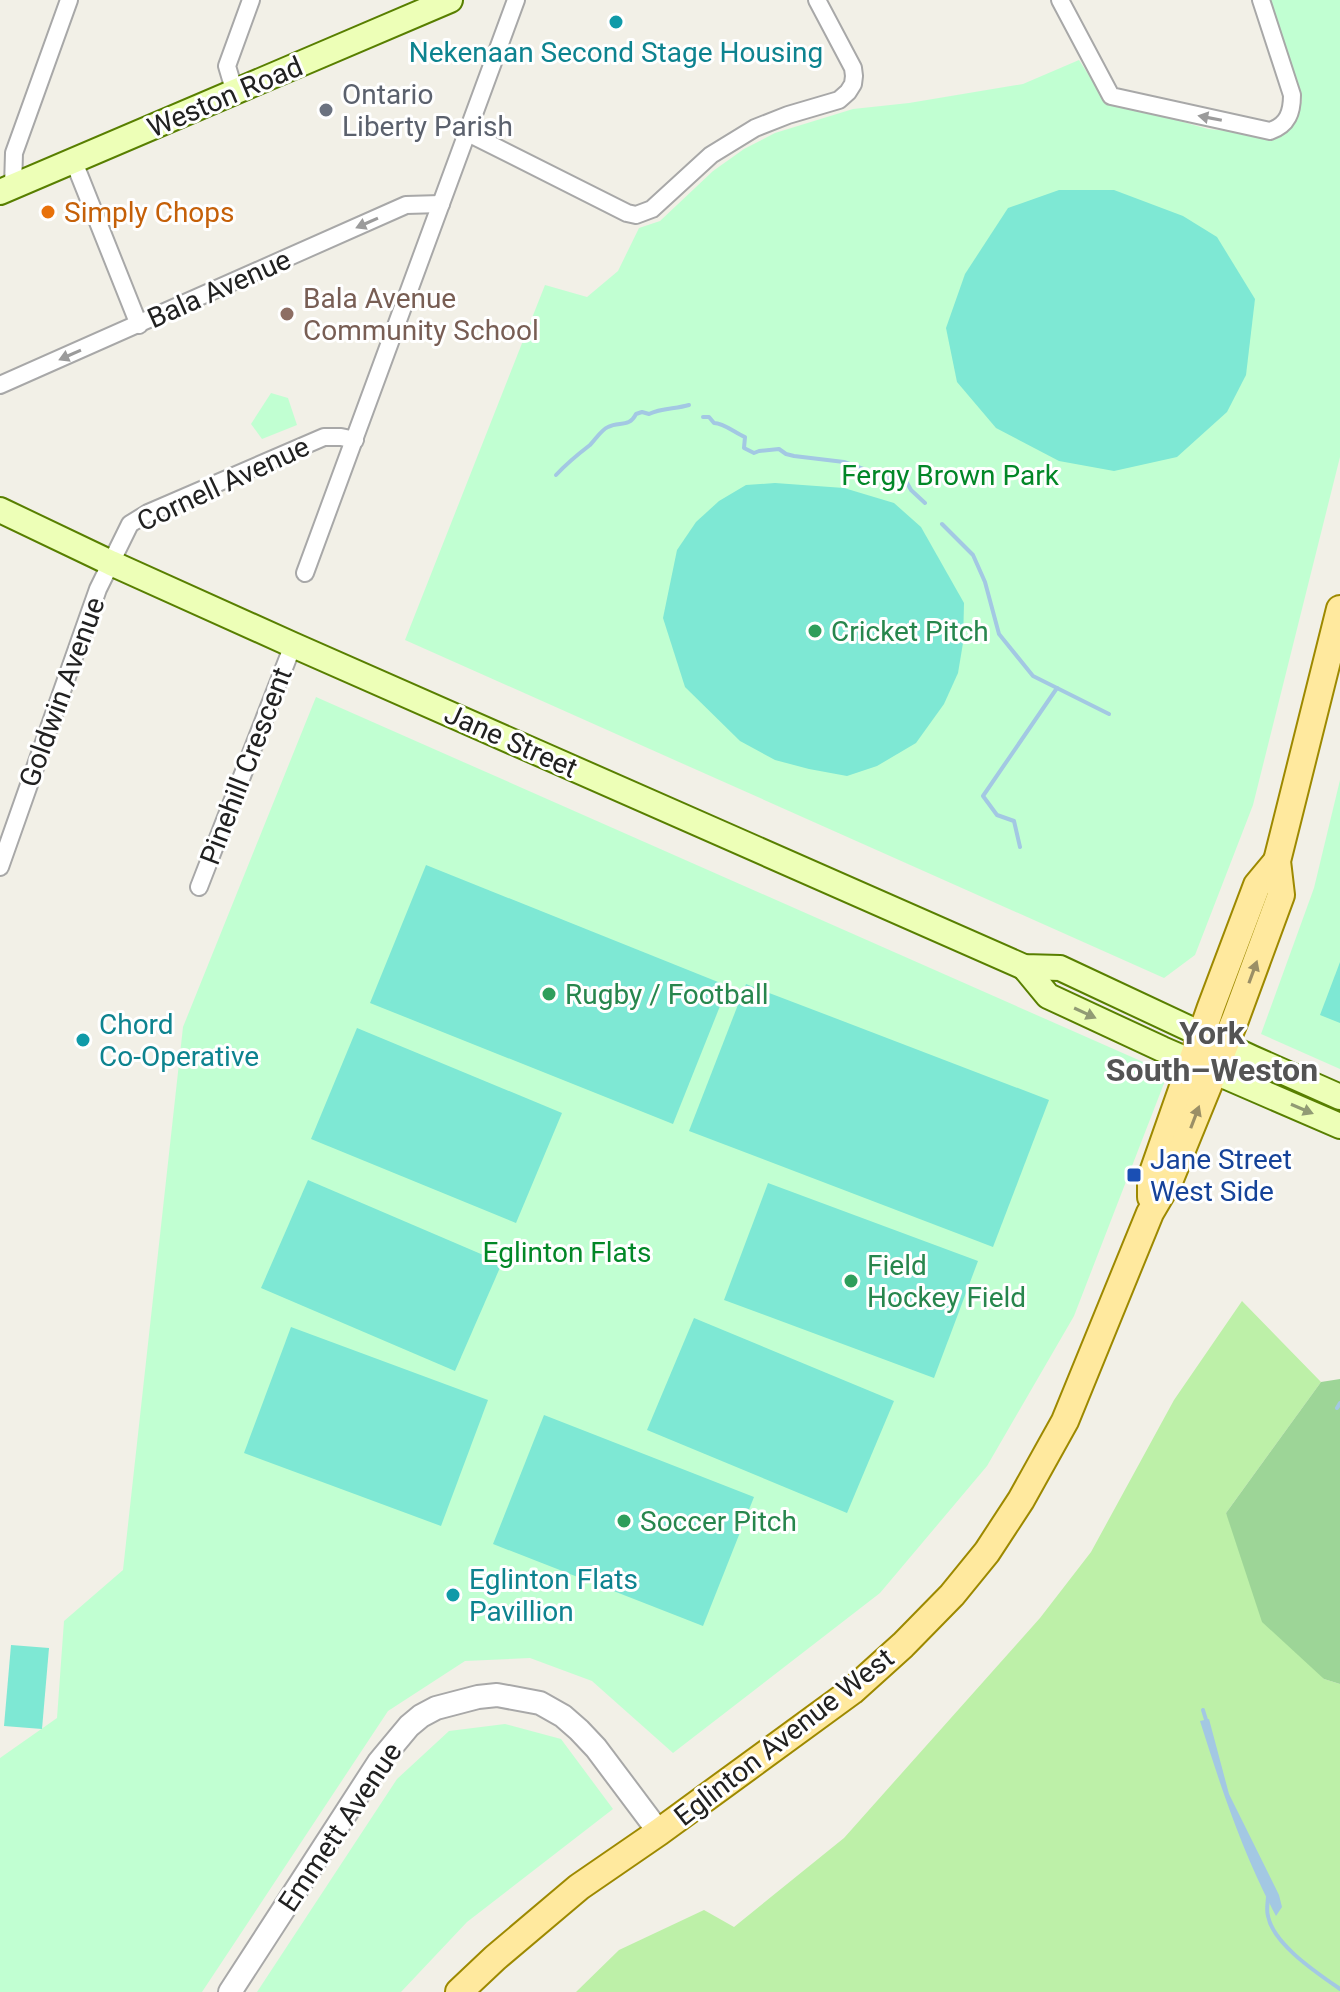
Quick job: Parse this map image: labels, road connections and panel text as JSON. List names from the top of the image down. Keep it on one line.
{"streets":{"main road":["Weston Road","Jane Street","Eglinton Avenue West"],"street":["Bala Avenue","Cornell Avenue","Goldwin Avenue","Pinehill Crescent","Emmett Avenue"]},"crossings":[["Cornell Avenue","Goldwin Avenue"],["Cornell Avenue","Jane Street"],["Goldwin Avenue","Jane Street"],["Jane Street","Pinehill Crescent"],["Jane Street","Eglinton Avenue West"],["Eglinton Avenue West","Emmett Avenue"]],"one_way":["Bala Avenue"],"districts":["York South–Weston"],"parks":["Fergy Brown Park","Eglinton Flats"],"places":{"other":["Nekenaan Second Stage Housing","Ontario Liberty Parish","Simply Chops","Bala Avenue Community School","Cricket Pitch","Rugby / Football","Chord Co-Operative","Field Hockey Field","Soccer Pitch","Eglinton Flats Pavillion"],"transit":["Jane Street West Side"]}}
